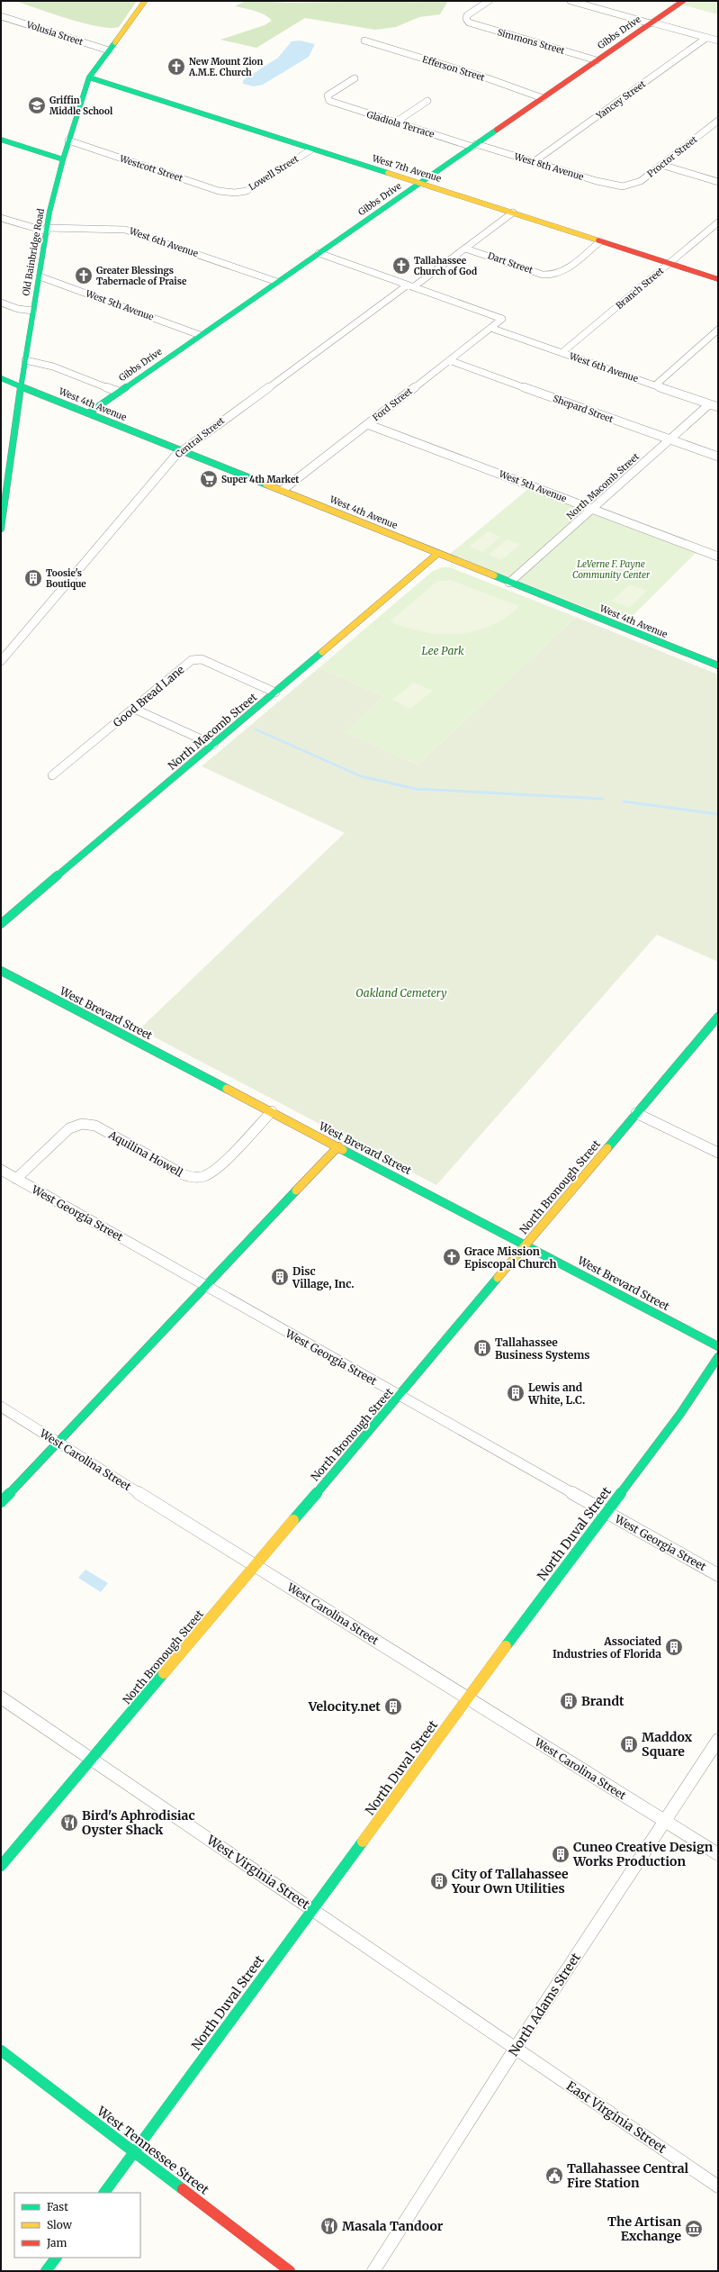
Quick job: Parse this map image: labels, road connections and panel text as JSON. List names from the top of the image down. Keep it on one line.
{"streets":{"street":["Gibbs Drive","Volusia Street","Simmons Street","Efferson Street","Yancey Street","Gladiola Terrace","Proctor Street","West 8th Avenue","Westcott Street","West 7th Avenue","Lowell Street","West 6th Avenue","Old Bainbridge Road","Dart Street","Branch Street","West 5th Avenue","West 4th Avenue","Ford Street","Shepard Street","Central Street","North Macomb Street","Good Bread Lane","West Brevard Street","Aquilina Howell","North Bronough Street","West Georgia Street","West Carolina Street","North Duval Street","West Virginia Street","North Adams Street","East Virginia Street","West Tennessee Street"]},"crossings":[["Gibbs Drive","Simmons Street"],["Gibbs Drive","Efferson Street"],["Gibbs Drive","Gladiola Terrace"],["Gibbs Drive","West 8th Avenue"],["Gibbs Drive","West 7th Avenue"],["Gibbs Drive","West 6th Avenue"],["Gibbs Drive","West 5th Avenue"],["Gibbs Drive","West 4th Avenue"],["Volusia Street","Old Bainbridge Road"],["Yancey Street","West 8th Avenue"],["Gladiola Terrace","West 8th Avenue"],["Proctor Street","West 8th Avenue"],["Westcott Street","Lowell Street"],["Westcott Street","Old Bainbridge Road"],["West 7th Avenue","Lowell Street"],["West 7th Avenue","Old Bainbridge Road"],["West 7th Avenue","Dart Street"],["West 7th Avenue","Branch Street"],["West 7th Avenue","Central Street"],["West 6th Avenue","Old Bainbridge Road"],["West 6th Avenue","Branch Street"],["West 6th Avenue","Ford Street"],["West 6th Avenue","North Macomb Street"],["Old Bainbridge Road","West 5th Avenue"],["Old Bainbridge Road","West 4th Avenue"],["Dart Street","Central Street"],["West 5th Avenue","Ford Street"],["West 5th Avenue","North Macomb Street"],["West 4th Avenue","Ford Street"],["West 4th Avenue","Central Street"],["West 4th Avenue","North Macomb Street"],["Ford Street","Shepard Street"],["Ford Street","Central Street"],["Shepard Street","North Macomb Street"],["North Macomb Street","Good Bread Lane"],["West Brevard Street","Aquilina Howell"],["West Brevard Street","North Bronough Street"],["Aquilina Howell","West Georgia Street"],["North Bronough Street","West Georgia Street"],["North Bronough Street","West Carolina Street"],["North Bronough Street","West Virginia Street"],["West Georgia Street","North Duval Street"],["West Carolina Street","North Duval Street"],["West Carolina Street","North Adams Street"],["North Duval Street","West Virginia Street"],["North Duval Street","West Tennessee Street"],["West Virginia Street","North Adams Street"],["West Virginia Street","East Virginia Street"],["North Adams Street","East Virginia Street"]],"parks":["LeVerne F. Payne Community Center","Lee Park","Oakland Cemetery"],"places":{"church":["New Mount Zion A.M.E. Church","Tallahassee Church of God","Greater Blessings Tabernacle of Praise","Grace Mission Episcopal Church"],"school or university":["Griffin Middle School"],"supermarket":["Super 4th Market"],"building":["Toosie's Boutique","Disc Village, Inc.","Tallahassee Business Systems","Lewis and White, L.C.","Associated Industries of Florida","Brandt","Velocity.net","Maddox Square","Cuneo Creative Design Works Production","City of Tallahassee Your Own Utilities"],"restaurant":["Bird's Aphrodisiac Oyster Shack","Masala Tandoor"],"public building":["Tallahassee Central Fire Station"],"museum":["The Artisan Exchange"]},"legend":["Fast","Slow","Jam"]}
